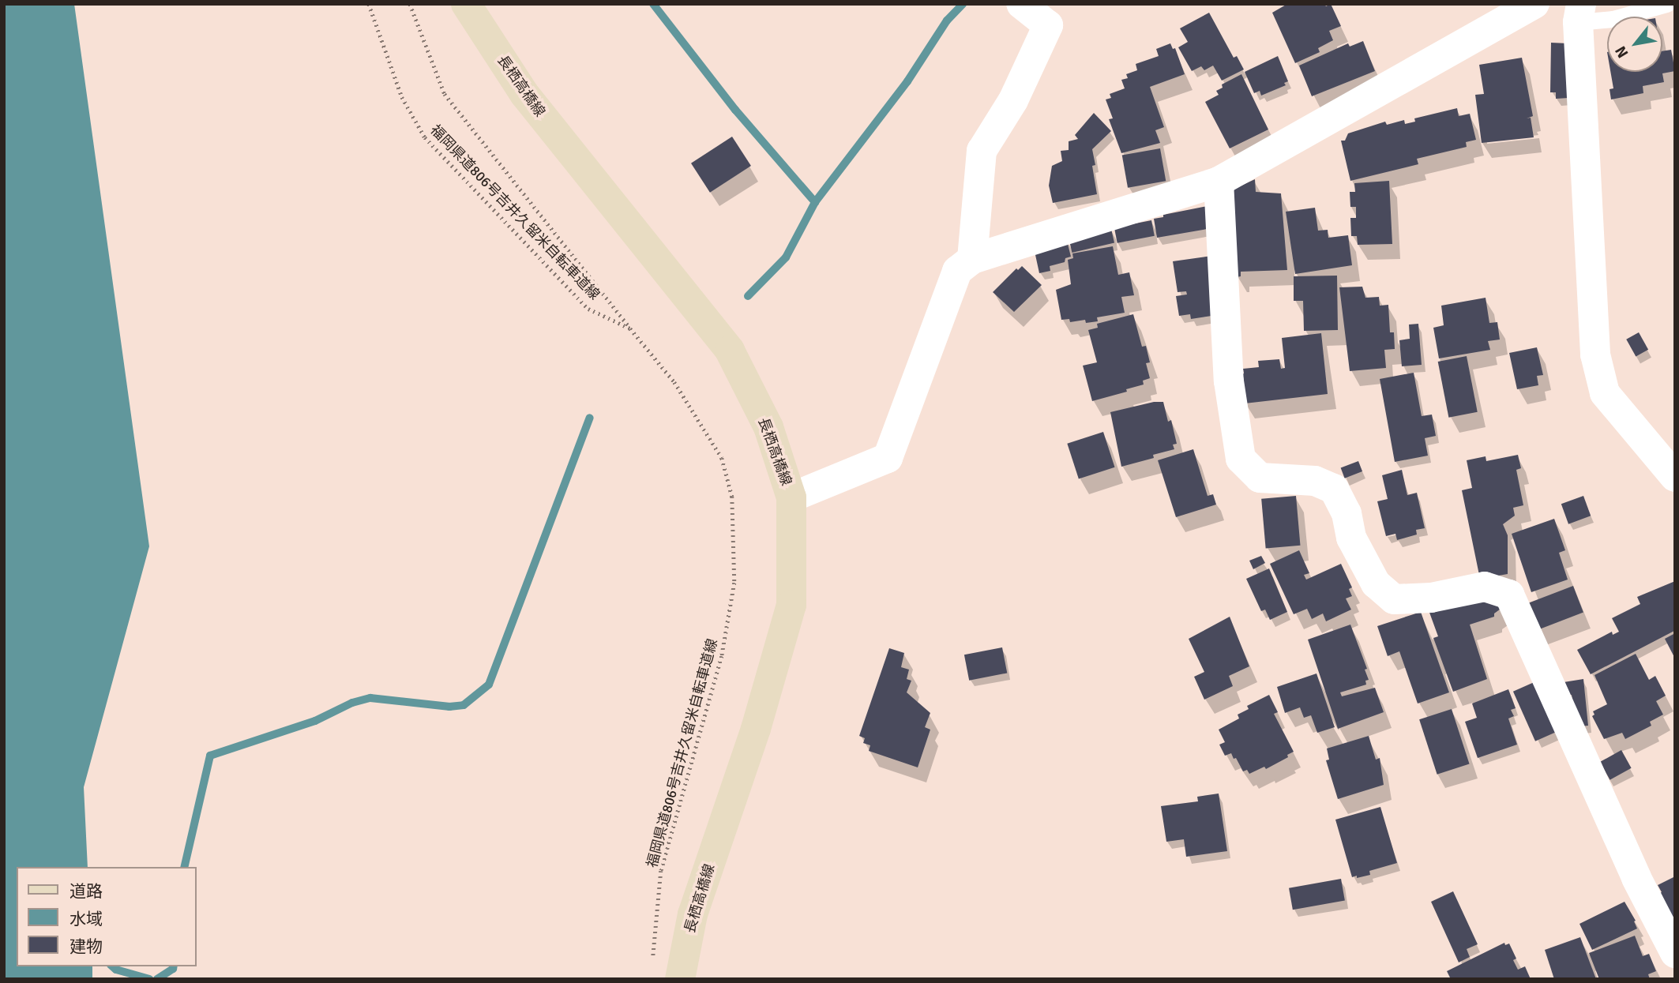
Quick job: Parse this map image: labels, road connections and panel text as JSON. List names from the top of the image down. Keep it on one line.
{"streets":{"main road":["長栖高橋線"],"path":["福岡県道806号吉井久留米自転車道線"]},"legend":["道路","水域","建物"],"north":"bottom left"}
